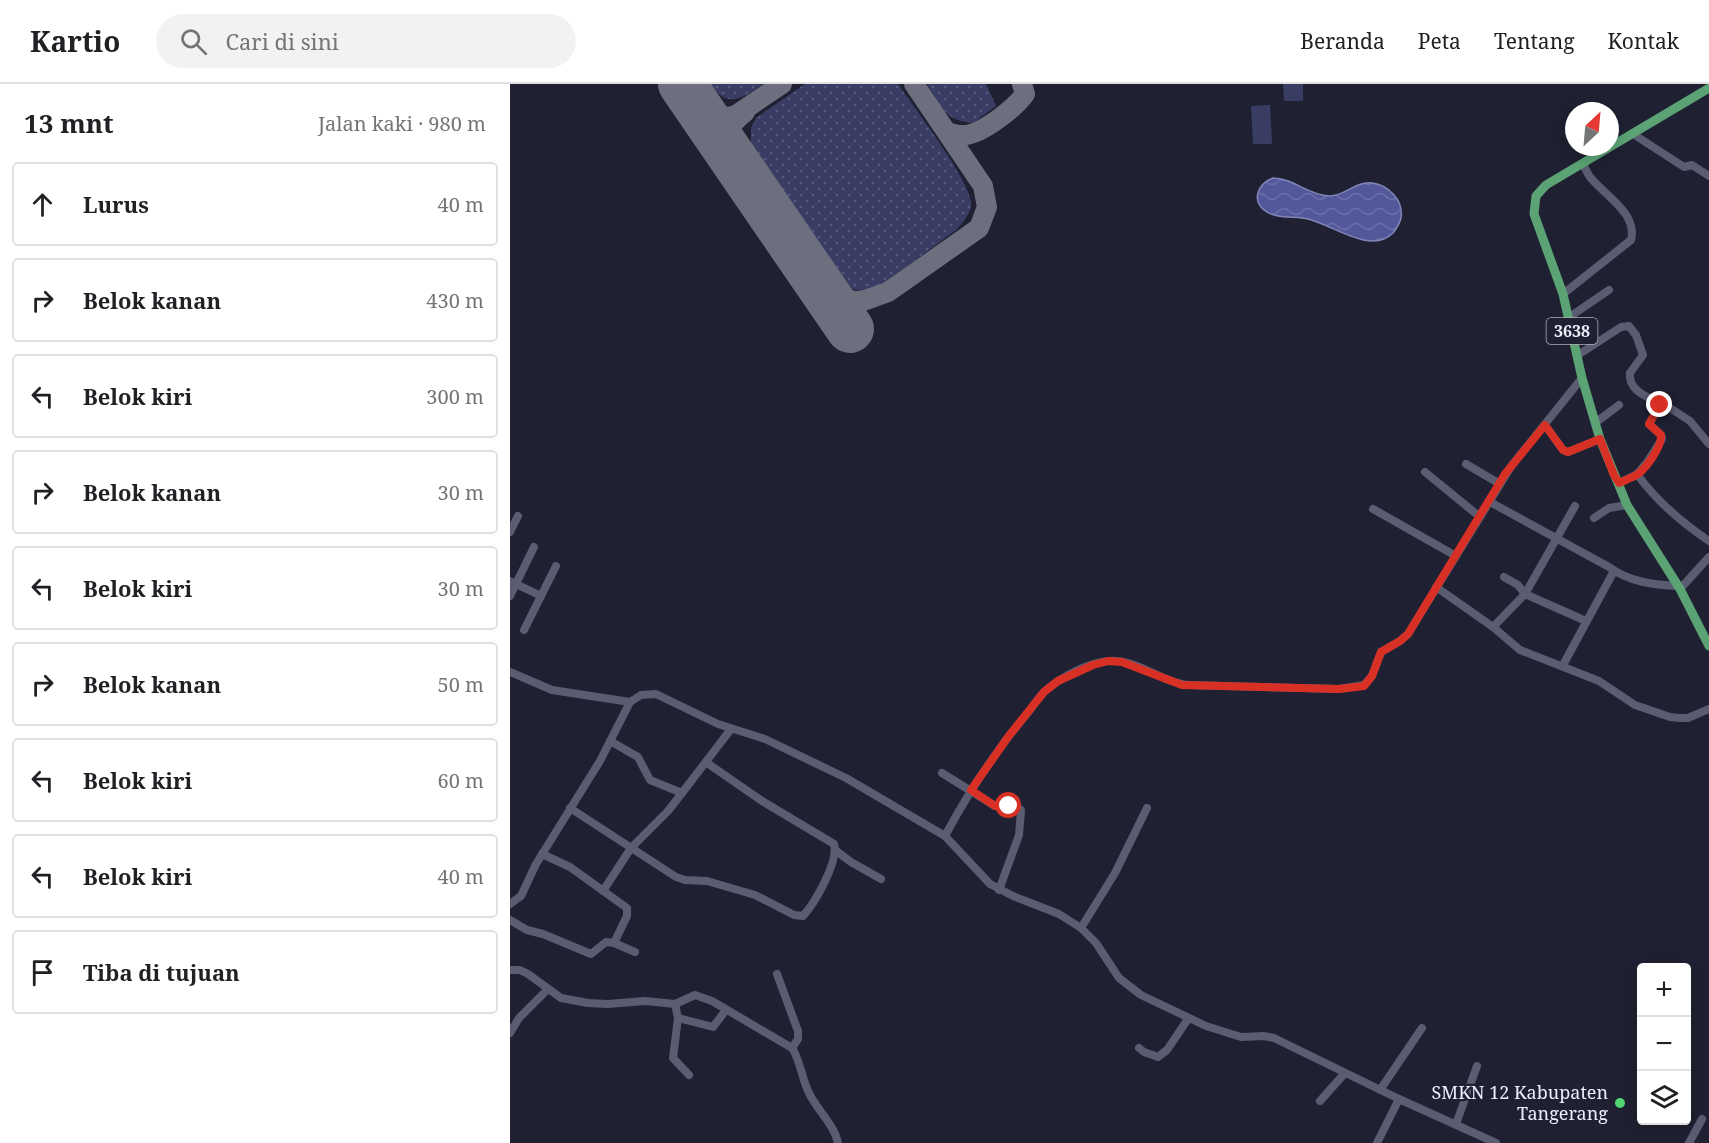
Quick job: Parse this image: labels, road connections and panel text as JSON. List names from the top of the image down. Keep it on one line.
{"streets":{"main road":["3638"]},"places":["SMKN 12 Kabupaten Tangerang"],"north":"top right","page":{"header":"Kartio","search":"Cari di sini","nav":["Beranda","Peta","Tentang","Kontak"],"heading":["13 mnt","Jalan kaki · 980 m"],"list":[["Lurus","40 m"],["Belok kanan","430 m"],["Belok kiri","300 m"],["Belok kanan","30 m"],["Belok kiri","30 m"],["Belok kanan","50 m"],["Belok kiri","60 m"],["Belok kiri","40 m"],"Tiba di tujuan"],"map_buttons":["+","−"]}}
